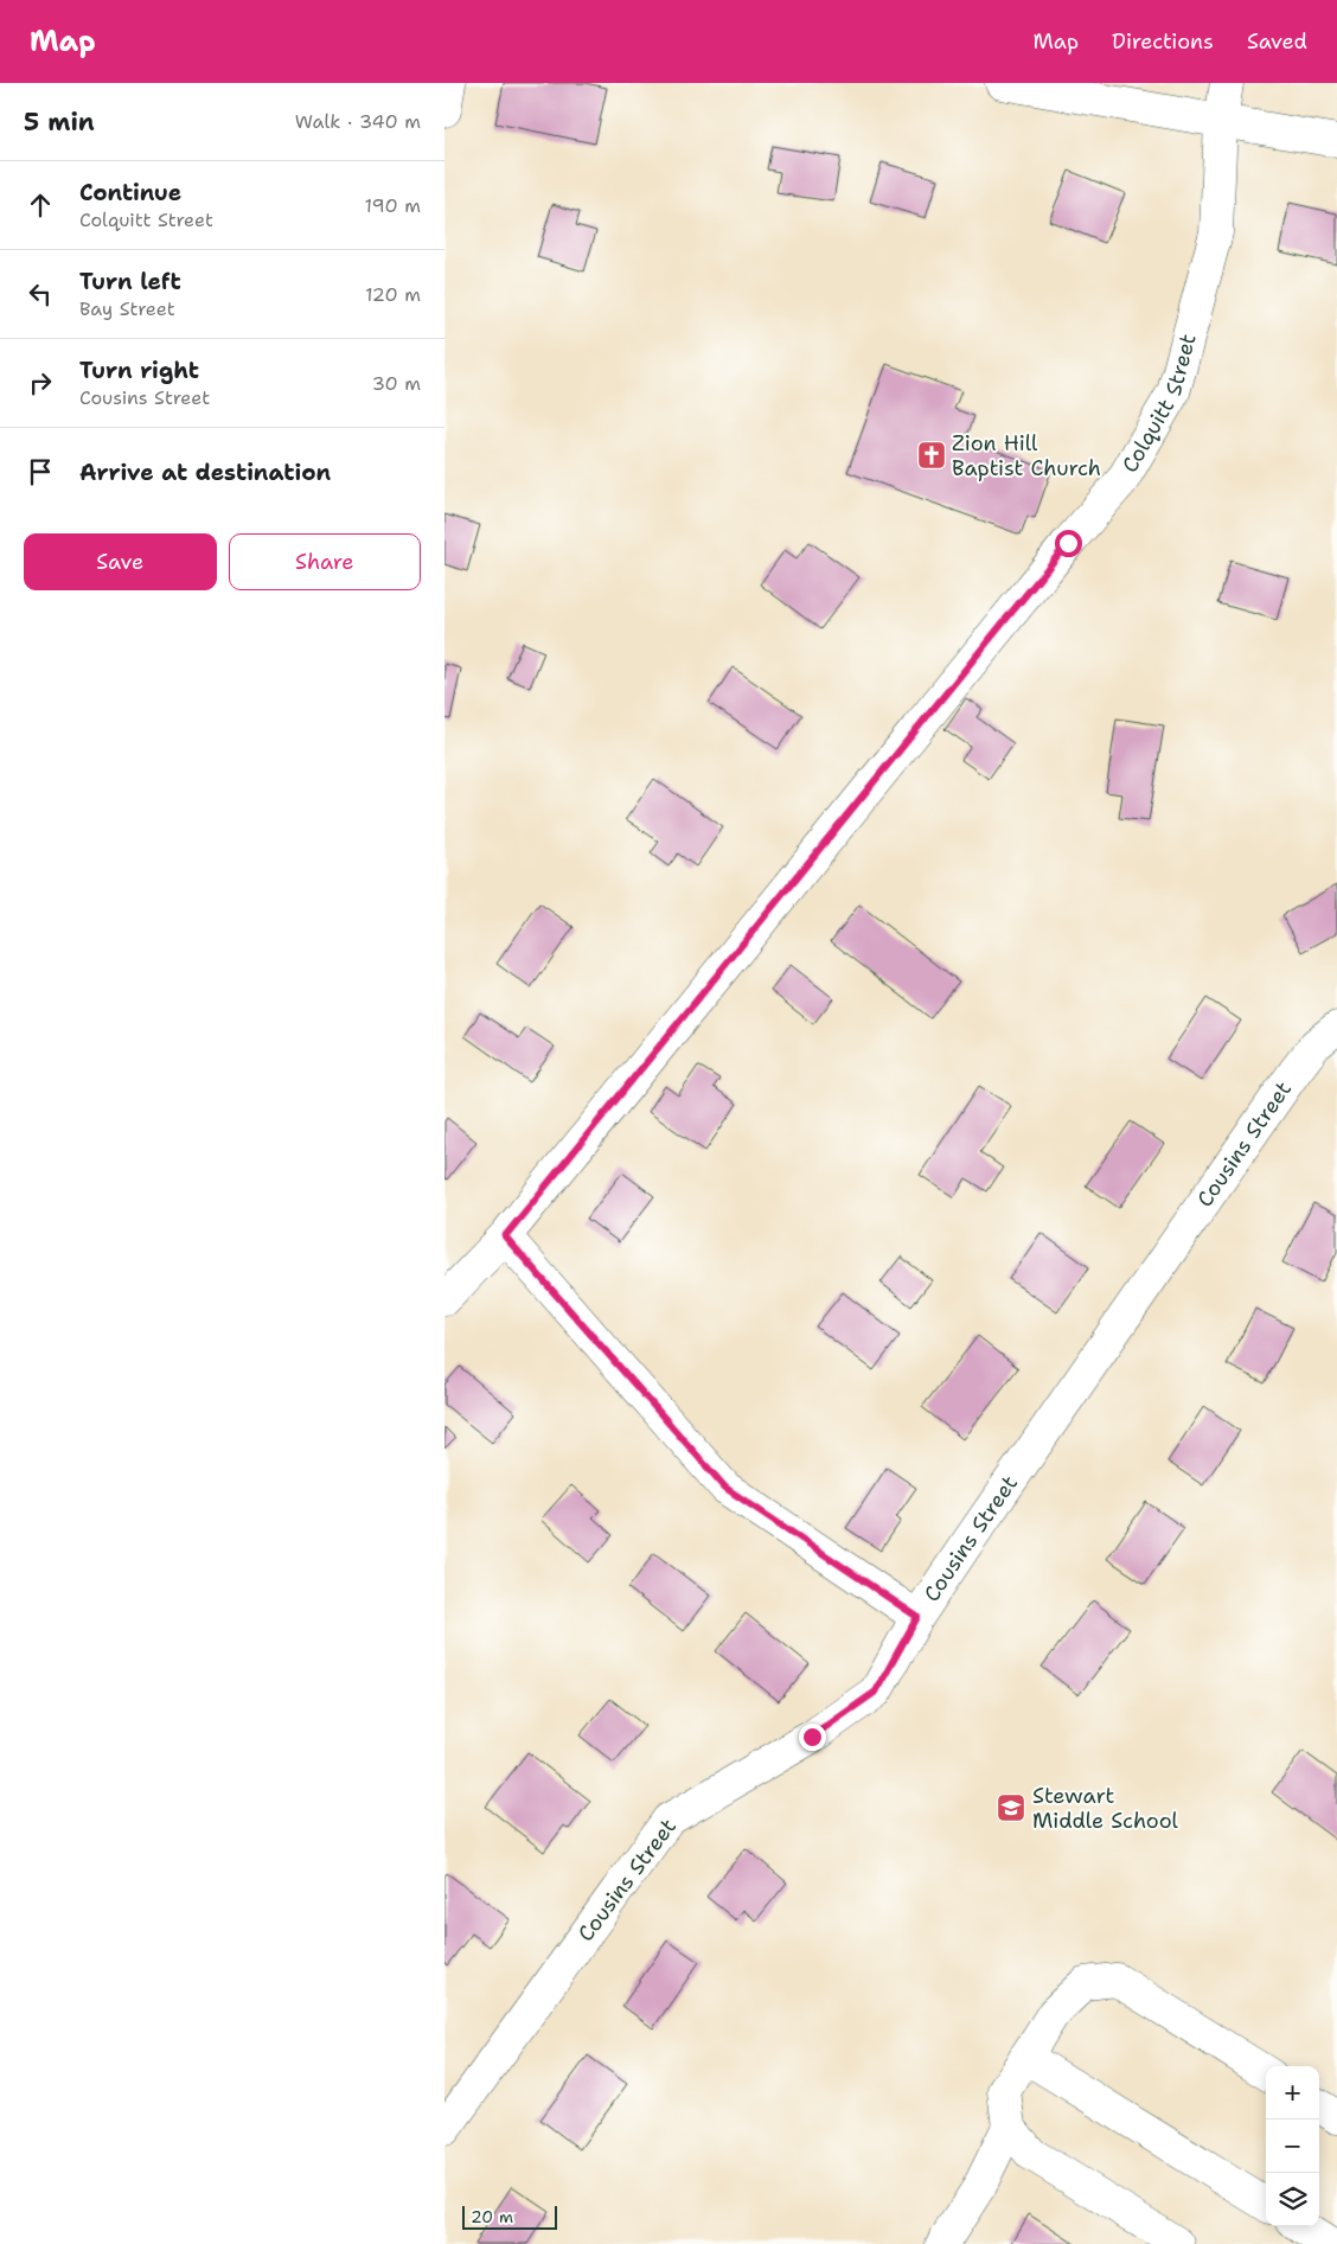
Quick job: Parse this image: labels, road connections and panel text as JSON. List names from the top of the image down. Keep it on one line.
{"streets":{"street":["Colquitt Street","Cousins Street"]},"places":{"church":["Zion Hill Baptist Church"],"school or university":["Stewart Middle School"]},"scale_bar":"20 m","page":{"header":"Map","nav":["Map","Directions","Saved"],"heading":["5 min","Walk · 340 m"],"list":[["Continue","Colquitt Street","190 m"],["Turn left","Bay Street","120 m"],["Turn right","Cousins Street","30 m"],"Arrive at destination"],"buttons":["Save","Share"],"map_buttons":["+","−"],"scale":"20 m"}}
